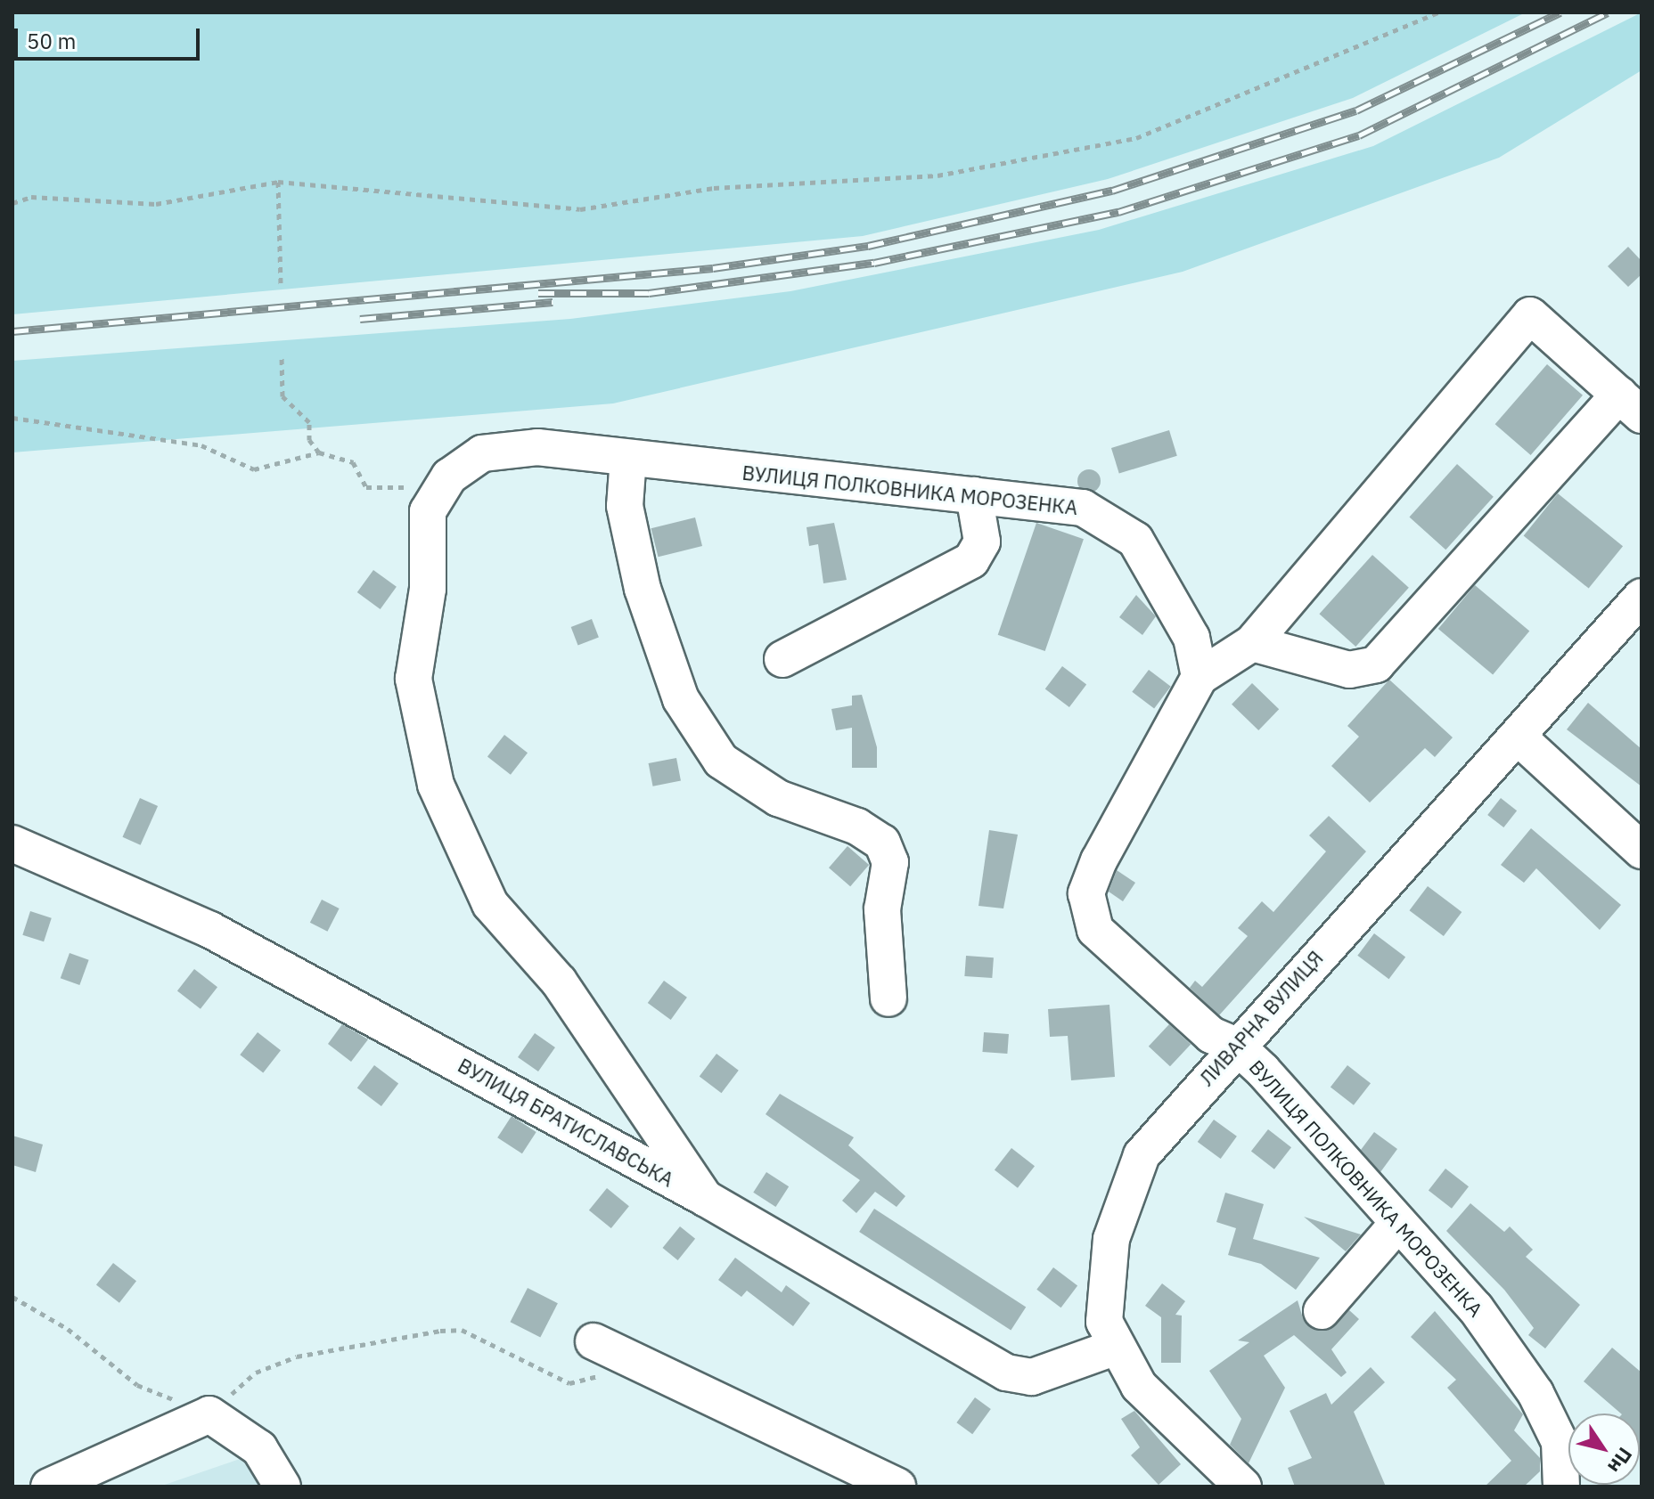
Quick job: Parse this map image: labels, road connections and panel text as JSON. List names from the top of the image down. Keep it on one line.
{"streets":{"street":["ВУЛИЦЯ ПОЛКОВНИКА МОРОЗЕНКА","ЛИВАРНА ВУЛИЦЯ","ВУЛИЦЯ БРАТИСЛАВСЬКА"]},"crossings":[["ВУЛИЦЯ ПОЛКОВНИКА МОРОЗЕНКА","ЛИВАРНА ВУЛИЦЯ"],["ВУЛИЦЯ ПОЛКОВНИКА МОРОЗЕНКА","ВУЛИЦЯ БРАТИСЛАВСЬКА"],["ЛИВАРНА ВУЛИЦЯ","ВУЛИЦЯ БРАТИСЛАВСЬКА"]],"scale_bar":"50 m","north":"bottom right"}
